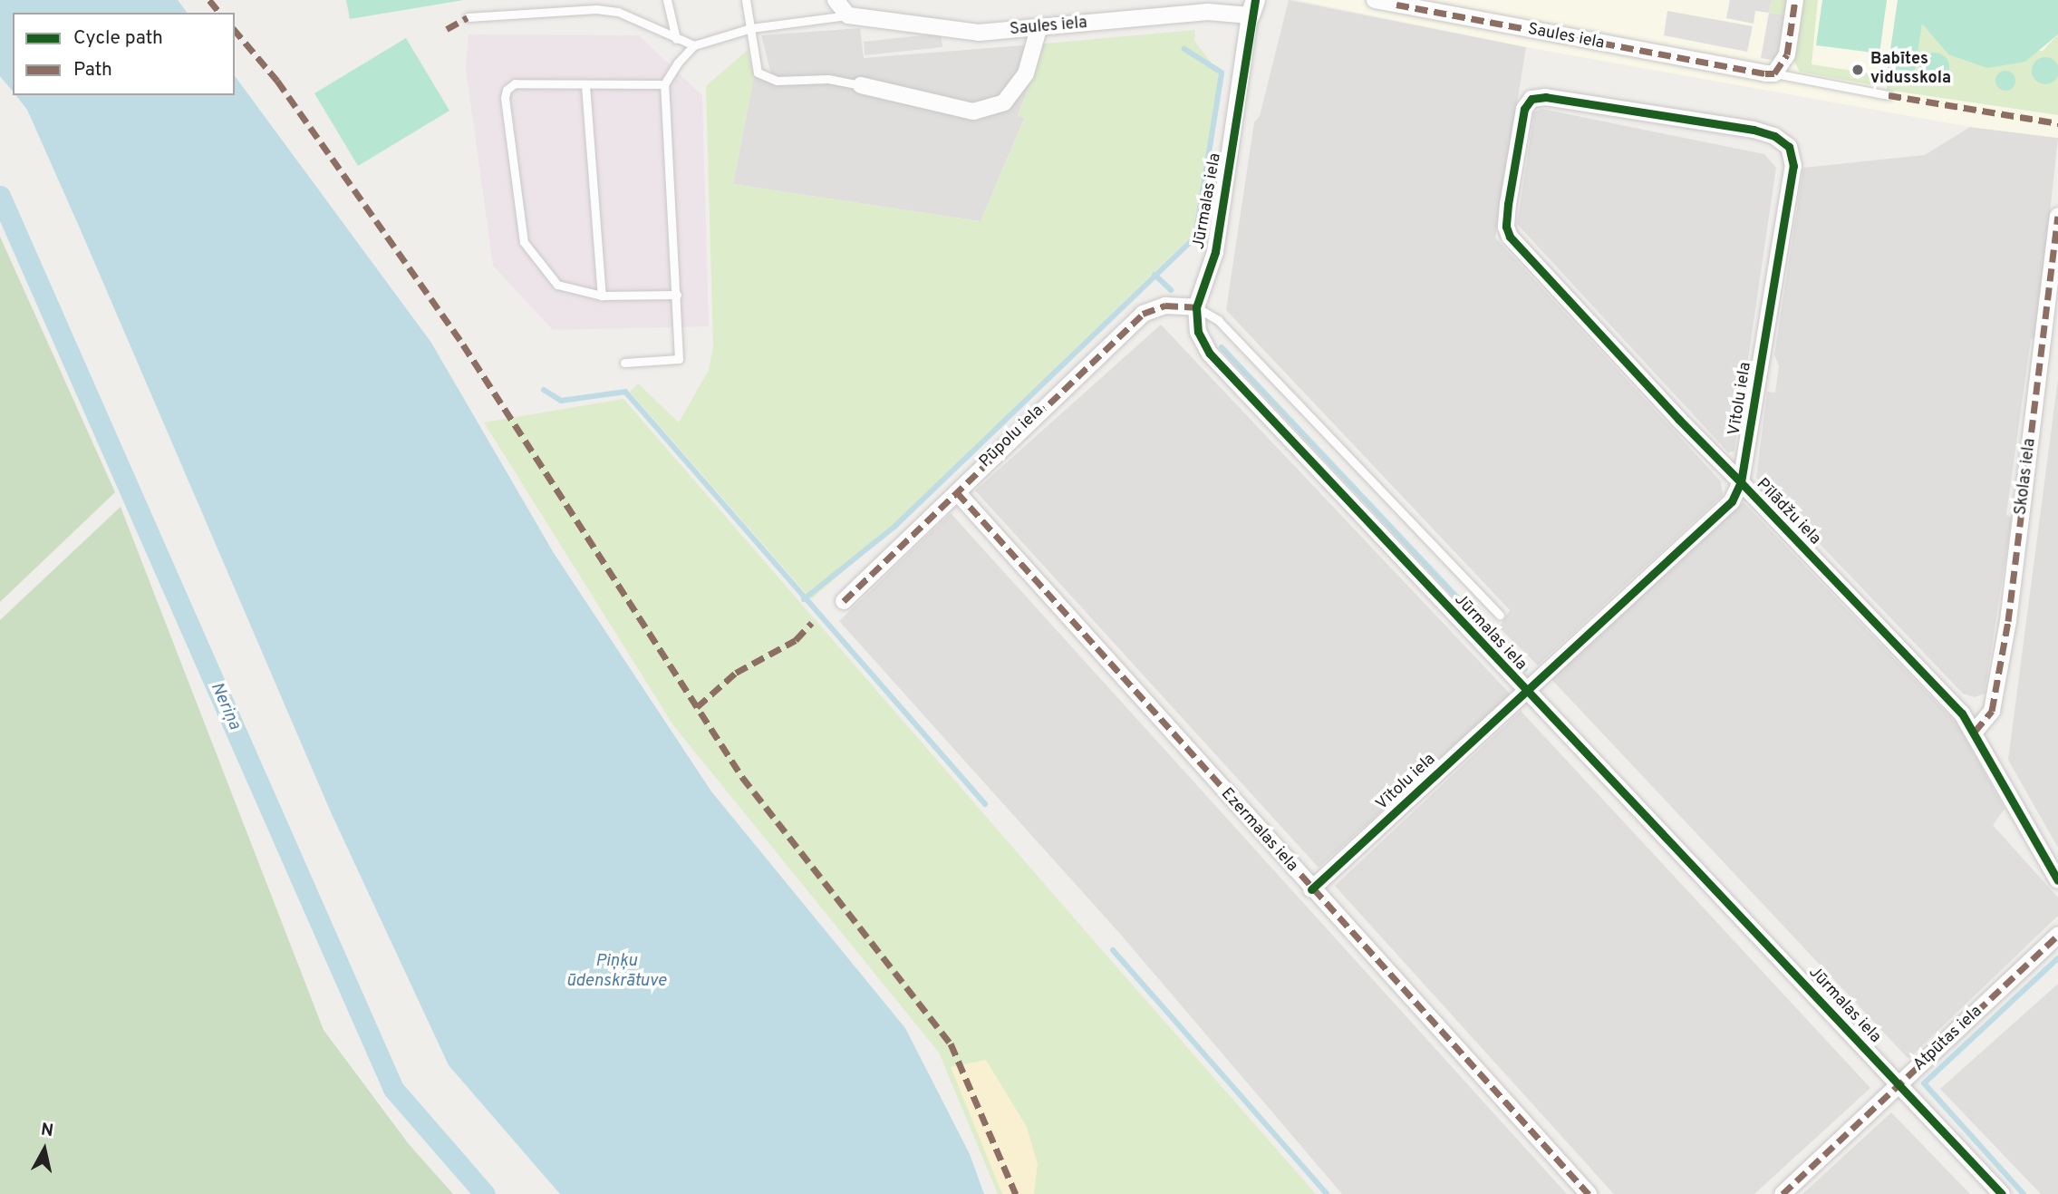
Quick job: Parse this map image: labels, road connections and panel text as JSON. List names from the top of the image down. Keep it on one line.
{"streets":{"street":["Saules iela","Jūrmalas iela","Vītolu iela","Pūpolu iela","Skolas iela","Pīlādžu iela","Ezermalas iela","Atpūtas iela"]},"crossings":[["Saules iela","Jūrmalas iela"],["Jūrmalas iela","Vītolu iela"],["Jūrmalas iela","Pūpolu iela"],["Jūrmalas iela","Atpūtas iela"],["Vītolu iela","Pīlādžu iela"],["Vītolu iela","Ezermalas iela"],["Pūpolu iela","Ezermalas iela"],["Skolas iela","Pīlādžu iela"]],"water":["Neriņa","Piņķu ūdenskrātuve"],"places":["Babītes vidusskola"],"legend":["Cycle path","Path"],"north":"top"}
